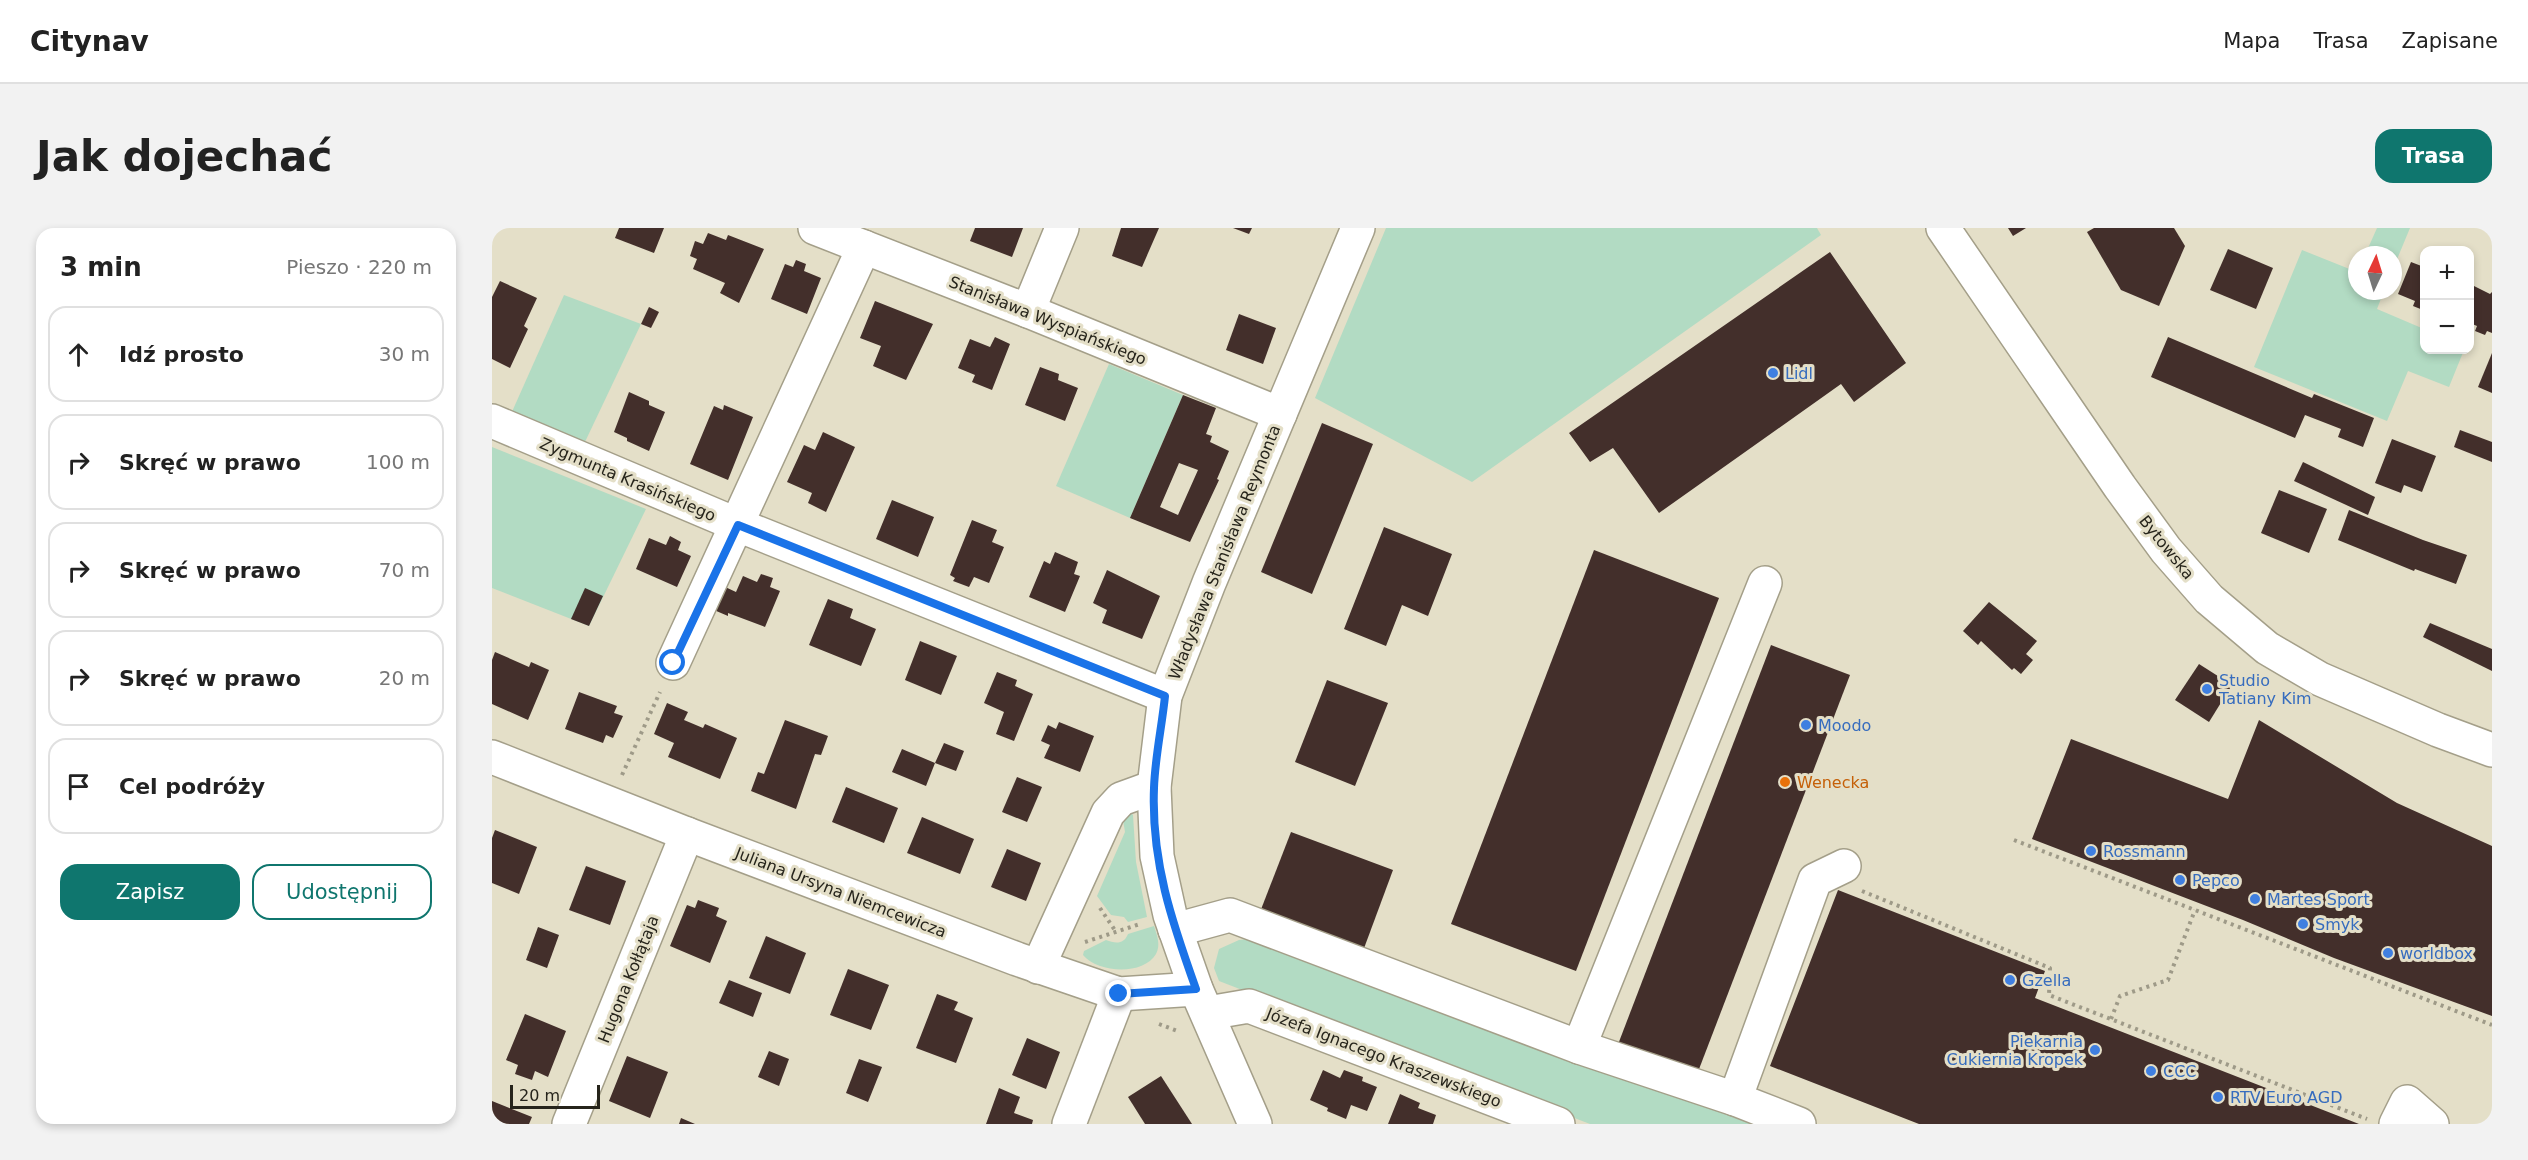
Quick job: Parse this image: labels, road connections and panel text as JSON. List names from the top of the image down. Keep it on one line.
{"streets":{"street":["Stanisława Wyspiańskiego","Zygmunta Krasińskiego","Bytowska","Władysława Stanisława Reymonta","Juliana Ursyna Niemcewicza","Hugona Kołłątaja","Józefa Ignacego Kraszewskiego"]},"crossings":[["Stanisława Wyspiańskiego","Władysława Stanisława Reymonta"],["Zygmunta Krasińskiego","Władysława Stanisława Reymonta"],["Władysława Stanisława Reymonta","Juliana Ursyna Niemcewicza"],["Władysława Stanisława Reymonta","Józefa Ignacego Kraszewskiego"],["Juliana Ursyna Niemcewicza","Hugona Kołłątaja"],["Juliana Ursyna Niemcewicza","Józefa Ignacego Kraszewskiego"]],"places":["Lidl","Studio Tatiany Kim","Moodo","Wenecka","Rossmann","Pepco","Martes Sport","Smyk","worldbox","Gzella","Piekarnia Cukiernia Kropek","CCC","RTV Euro AGD"],"scale_bar":"20 m","north":"top","page":{"header":"Citynav","nav":["Mapa","Trasa","Zapisane"],"buttons":["Trasa",["Zapisz","Udostępnij"]],"title":"Jak dojechać","heading":["3 min","Pieszo · 220 m"],"map_buttons":["+","−"],"list":[["Idź prosto","30 m"],["Skręć w prawo","100 m"],["Skręć w prawo","70 m"],["Skręć w prawo","20 m"],"Cel podróży"],"scale":"20 m"}}
